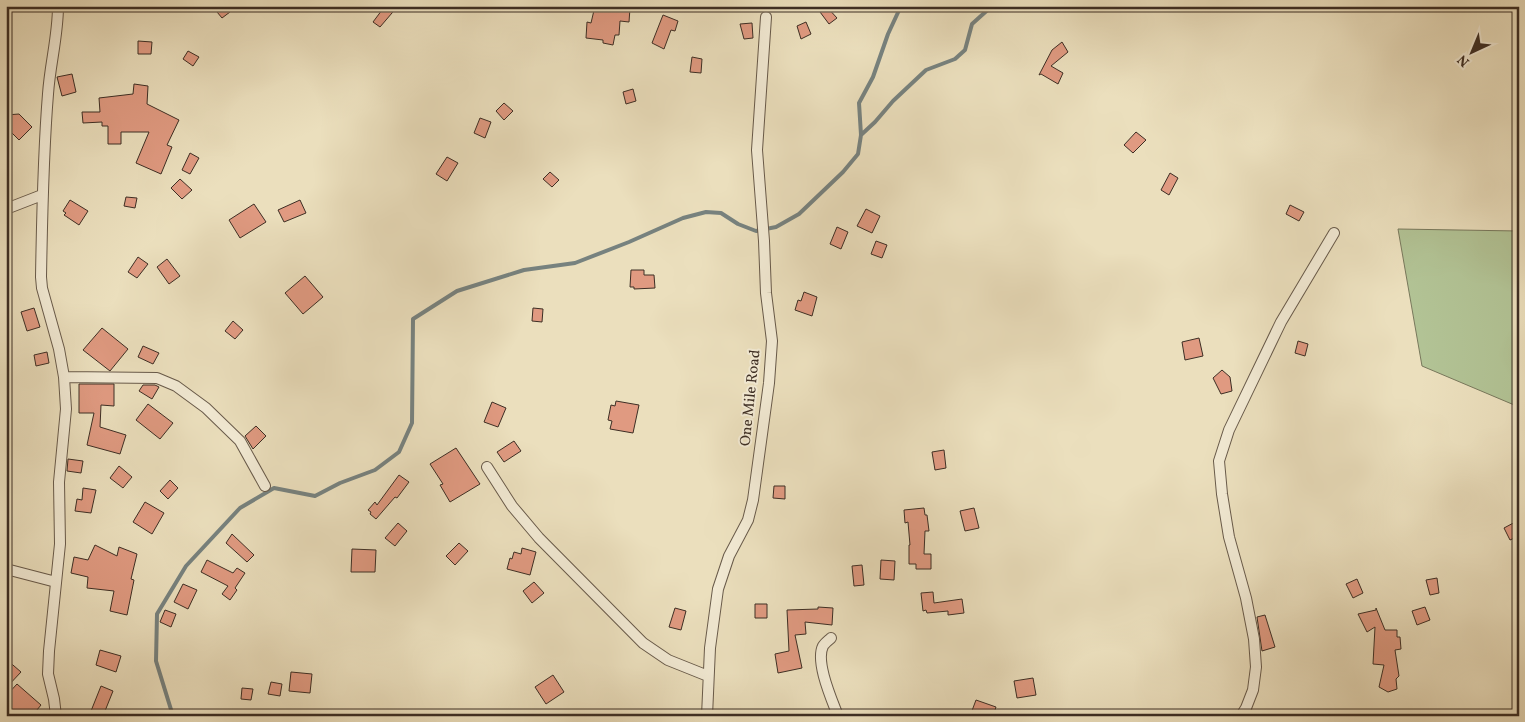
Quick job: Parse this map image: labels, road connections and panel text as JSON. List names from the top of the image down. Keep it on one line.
{"streets":{"street":["One Mile Road"]},"north":"bottom left"}
